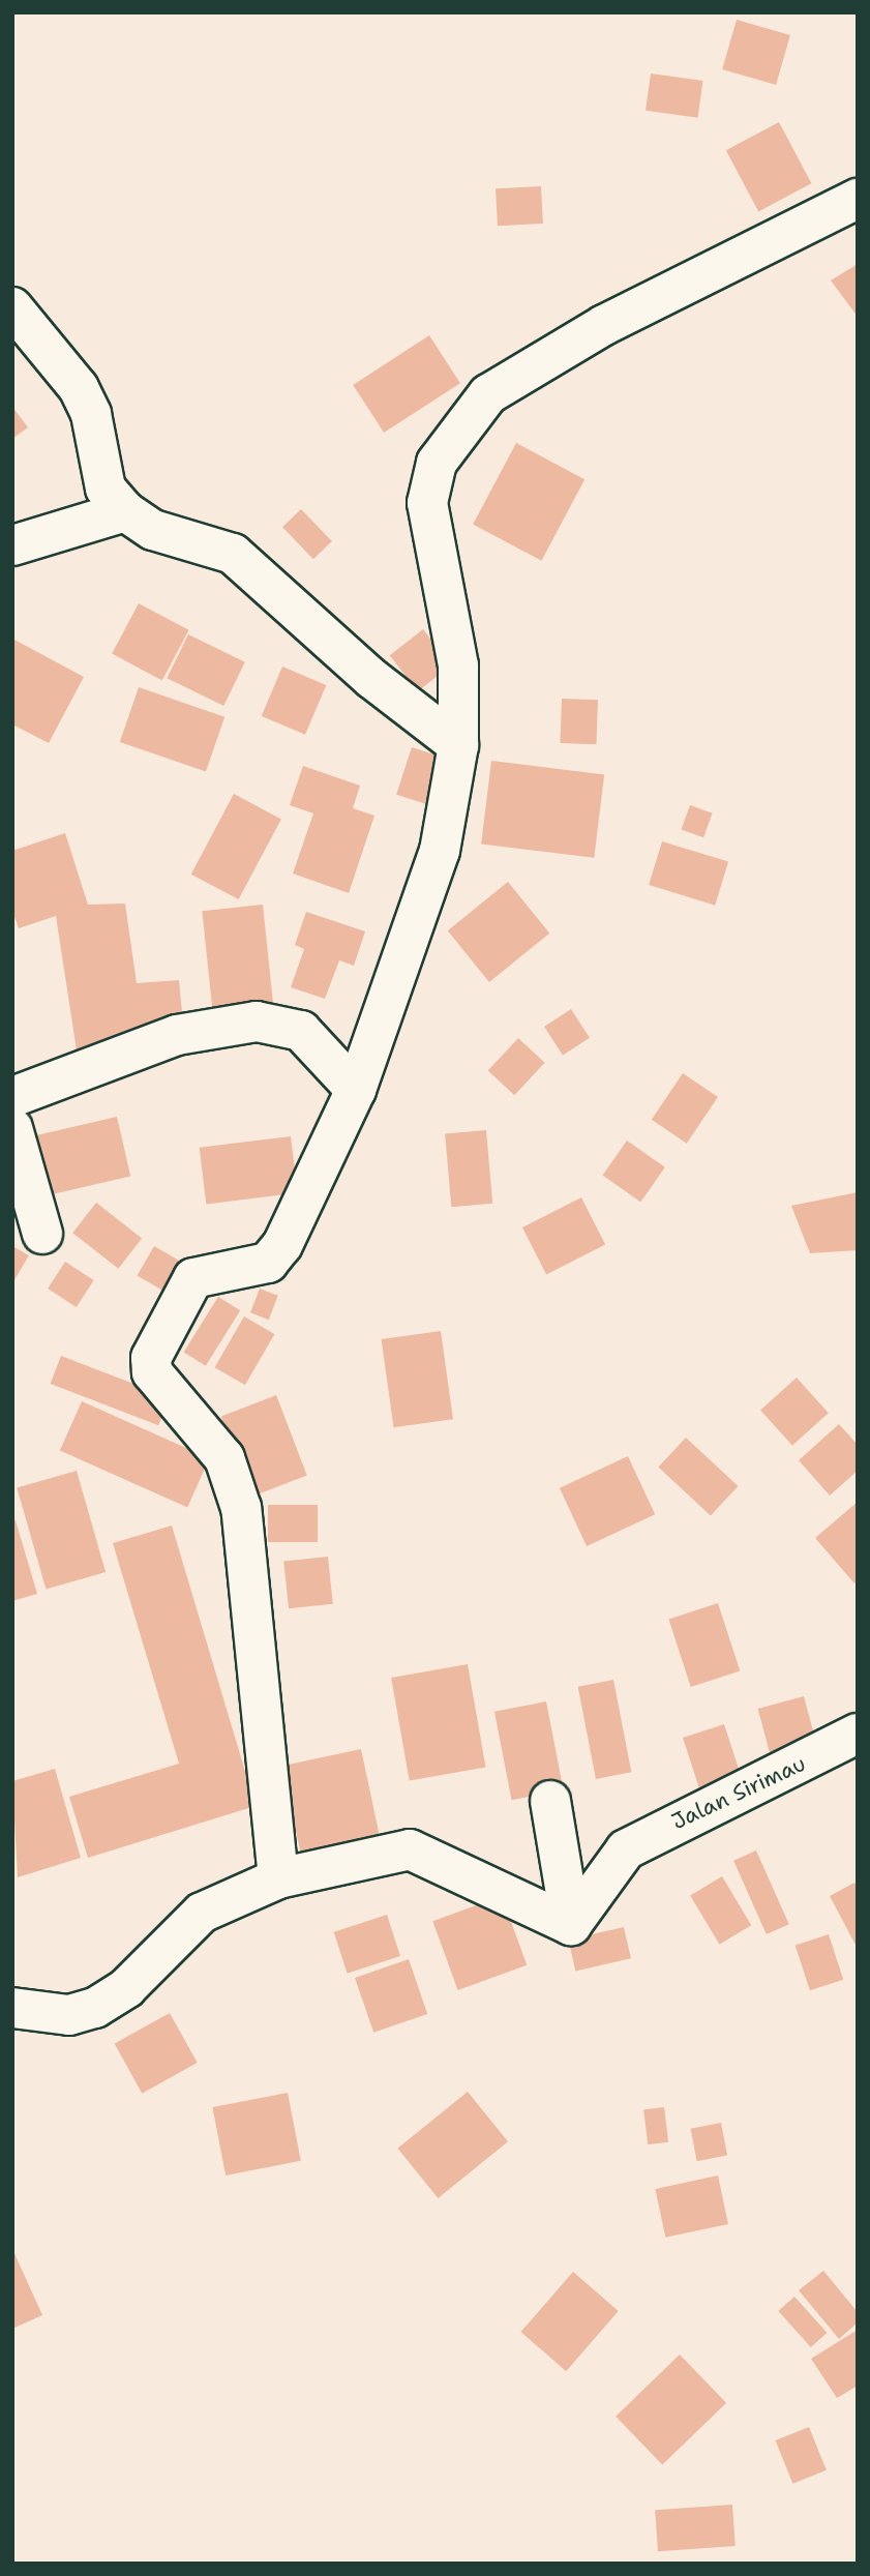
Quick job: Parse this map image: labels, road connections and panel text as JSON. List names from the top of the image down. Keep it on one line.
{"streets":{"street":["Jalan Sirimau"]}}
